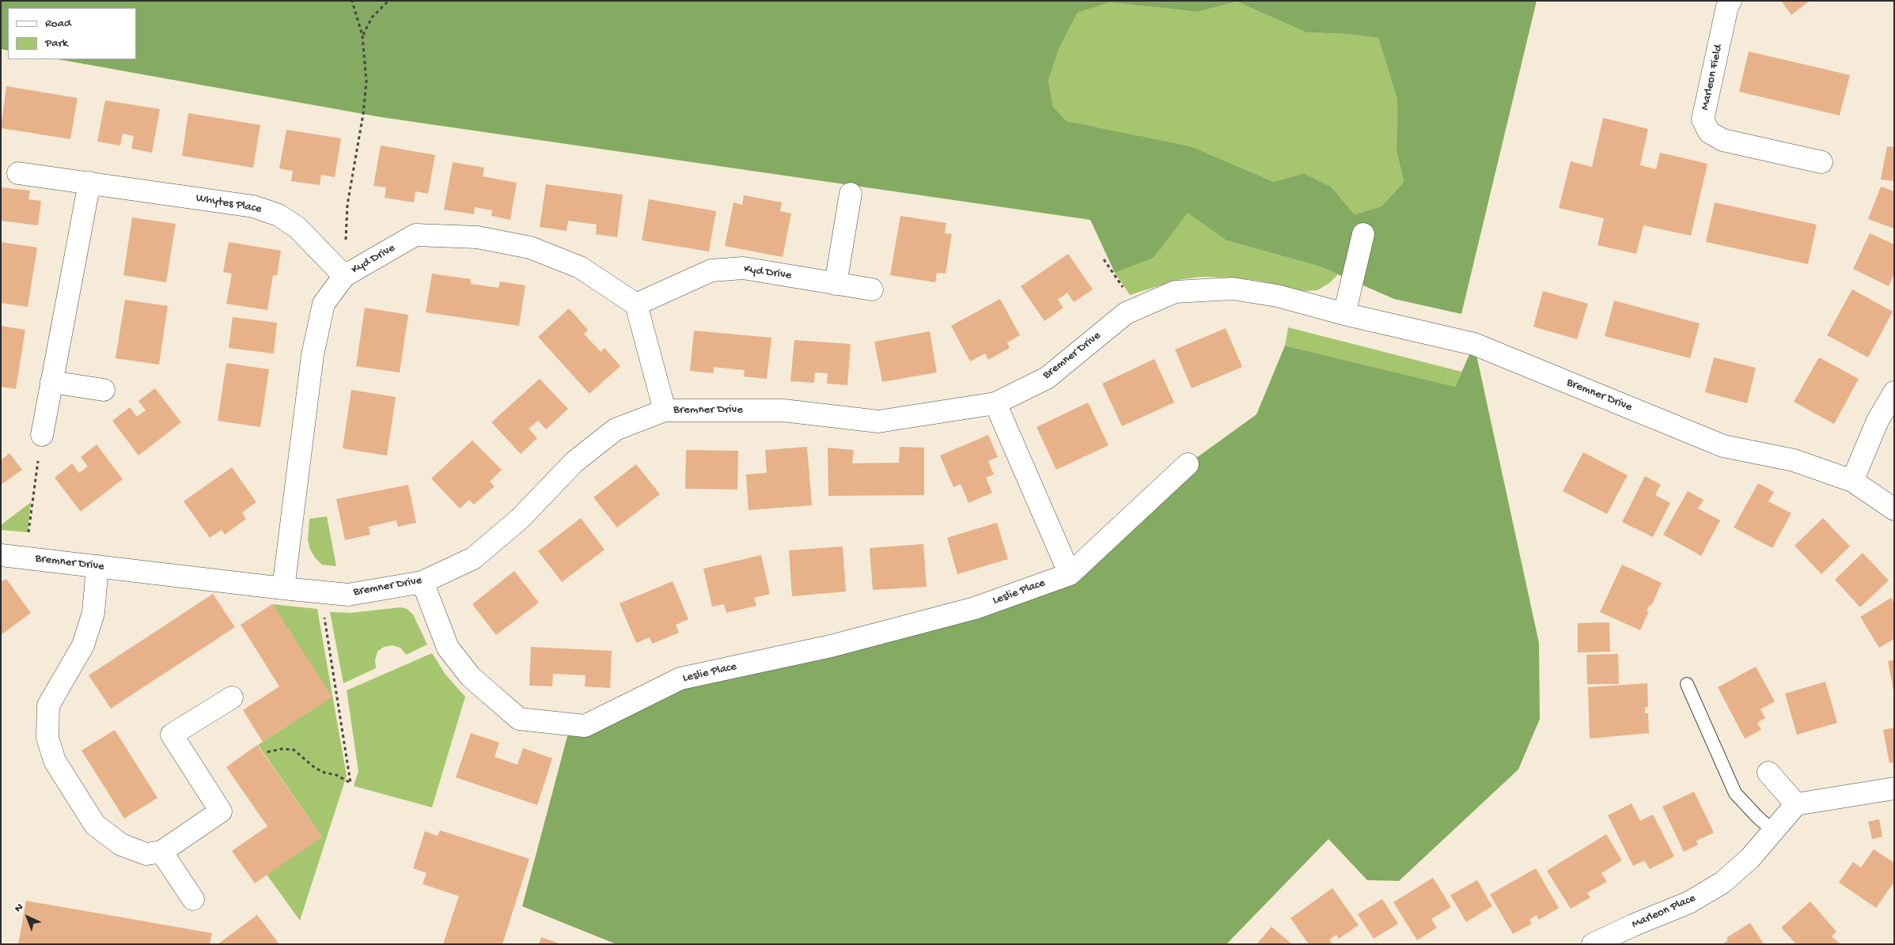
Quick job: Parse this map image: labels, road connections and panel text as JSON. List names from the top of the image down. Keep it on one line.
{"streets":{"street":["Marleon Field","Whytes Place","Kyd Drive","Bremner Drive","Leslie Place","Marleon Place"]},"crossings":[["Whytes Place","Kyd Drive"],["Kyd Drive","Bremner Drive"],["Bremner Drive","Leslie Place"]],"legend":["Road","Park"],"north":"top left"}
